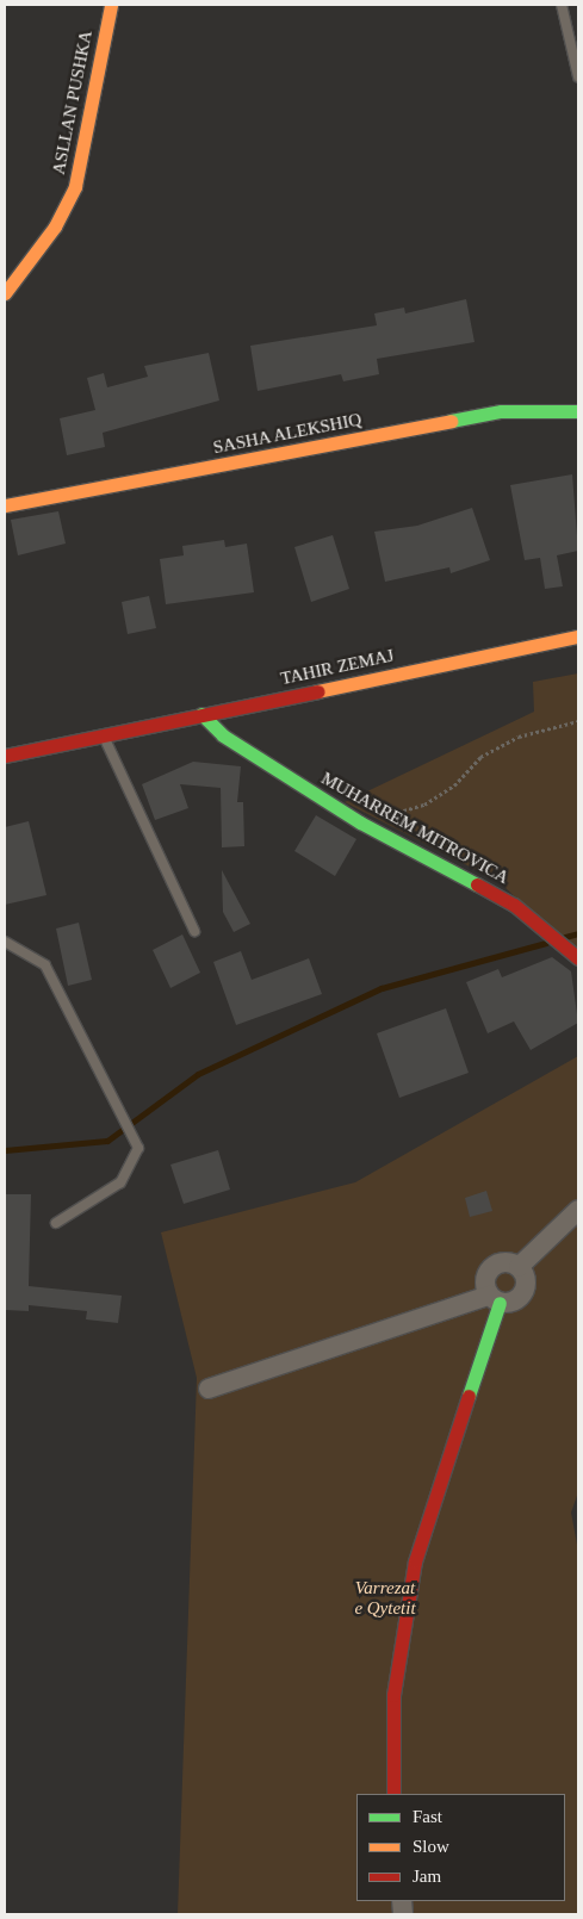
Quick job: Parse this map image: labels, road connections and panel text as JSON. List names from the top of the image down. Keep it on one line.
{"streets":{"street":["ASLLAN PUSHKA","SASHA ALEKSHIQ","TAHIR ZEMAJ","MUHARREM MITROVICA"]},"crossings":[["TAHIR ZEMAJ","MUHARREM MITROVICA"]],"parks":["Varrezat e Qytetit"],"legend":["Fast","Slow","Jam"]}
